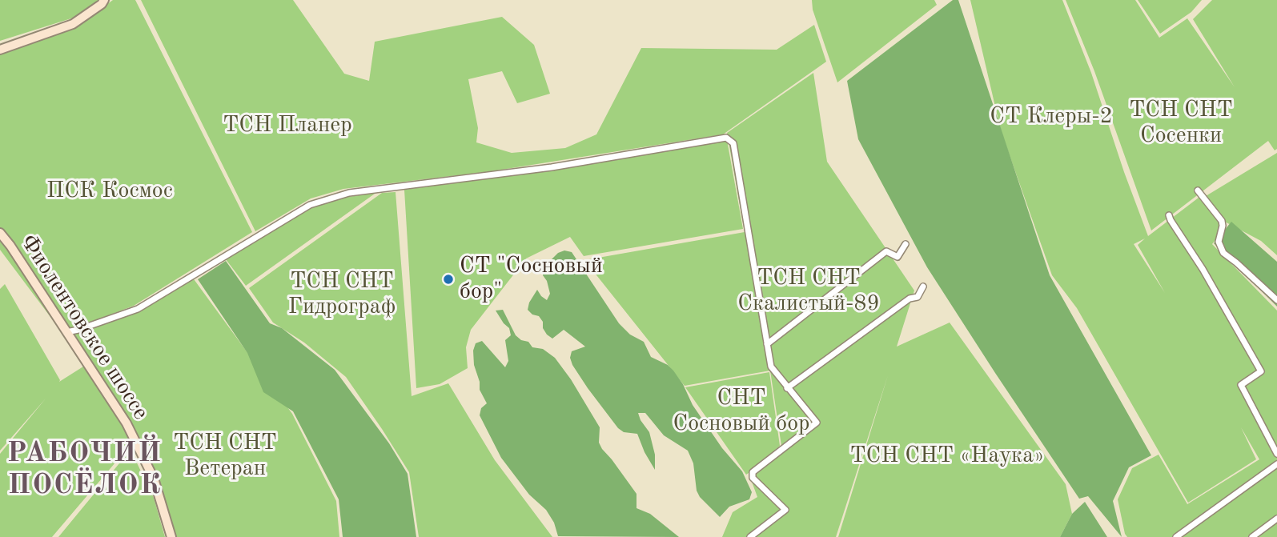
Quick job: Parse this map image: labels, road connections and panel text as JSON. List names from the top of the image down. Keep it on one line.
{"streets":{"main road":["Фиолентовское шоссе"]},"districts":["РАБОЧИЙ ПОСЁЛОК"],"parks":["ТСН СНТ Сосенки","СТ Клеры-2","ТСН Планер","ПСК Космос","ТСН СНТ Скалистый-89","ТСН СНТ Гидрограф","СНТ Сосновый бор","ТСН СНТ Ветеран","ТСН СНТ «Наука»"],"places":["СТ \"Сосновый бор\""]}
